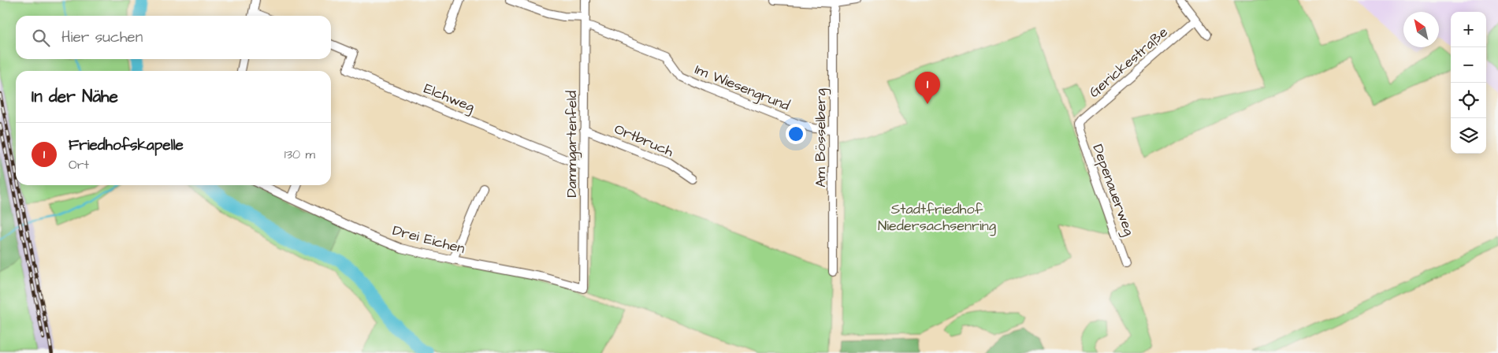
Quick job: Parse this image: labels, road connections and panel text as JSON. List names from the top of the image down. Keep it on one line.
{"streets":{"street":["Gerickestraße","Im Wiesengrund","Elchweg","Am Bösselberg","Ortbruch","Dammgartenfeld","Depenauerweg","Drei Eichen"]},"crossings":[["Gerickestraße","Depenauerweg"],["Im Wiesengrund","Am Bösselberg"],["Im Wiesengrund","Dammgartenfeld"],["Elchweg","Dammgartenfeld"],["Ortbruch","Dammgartenfeld"],["Dammgartenfeld","Drei Eichen"]],"parks":["Stadtfriedhof Niedersachsenring"],"north":"top left","page":{"map_buttons":["+","−"],"search":"Hier suchen","heading":"In der Nähe","pins":"1","list":[{"mark":"1","name":"Friedhofskapelle","note":"Ort","value":"130 m"}]}}
